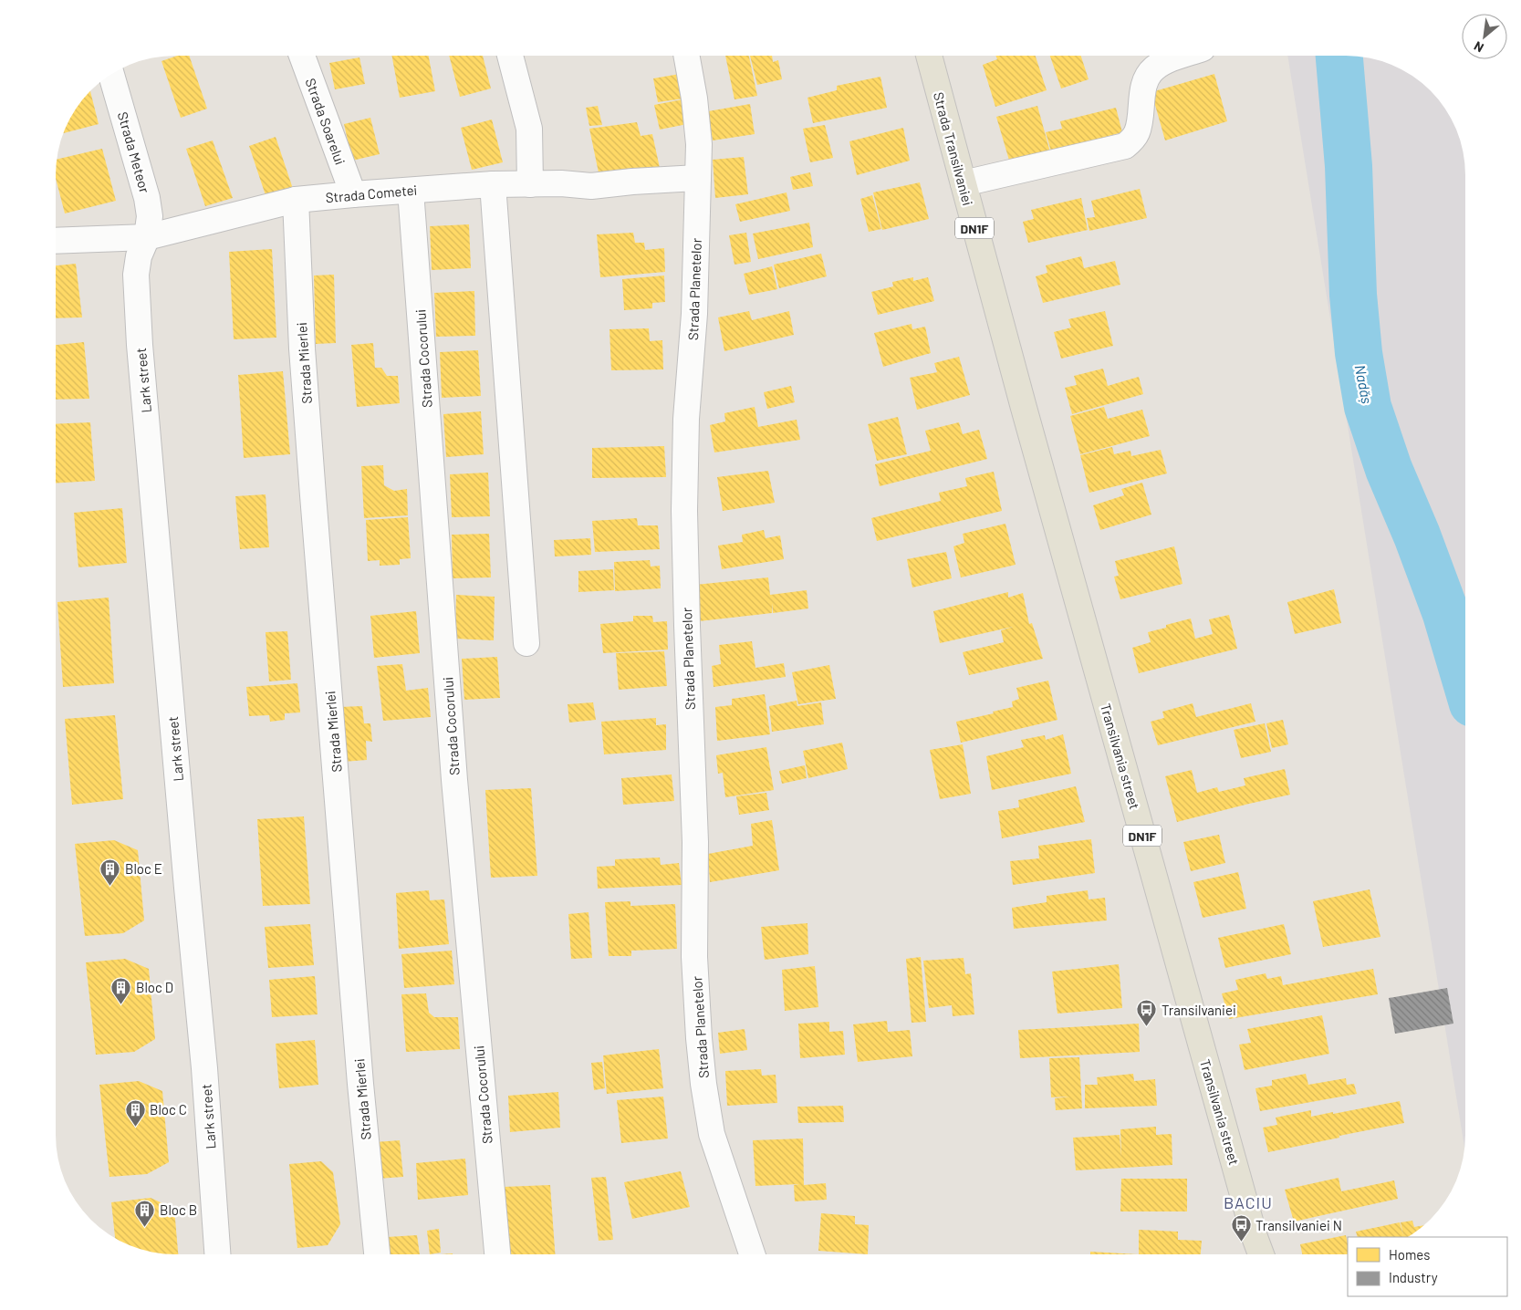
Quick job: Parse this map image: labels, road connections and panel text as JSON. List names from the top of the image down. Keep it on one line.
{"streets":{"main road":["Strada Transilvaniei","DN1F","Transilvania street"],"street":["Strada Soarelui","Strada Meteor","Strada Cometei","Strada Planetelor","Strada Cocorului","Strada Mierlei","Lark street"]},"crossings":[["Strada Soarelui","Strada Cometei"],["Strada Transilvaniei","Transilvania street"],["Strada Meteor","Strada Cometei"],["Strada Meteor","Lark street"],["Strada Cometei","Strada Planetelor"],["Strada Cometei","Strada Cocorului"],["Strada Cometei","Strada Mierlei"],["Strada Cometei","Lark street"]],"districts":["BACIU"],"water":["Nadăș"],"places":{"building":["Bloc E","Bloc D","Bloc C","Bloc B"],"bus stop":["Transilvaniei","Transilvaniei N"]},"legend":["Homes","Industry"],"north":"bottom left"}
